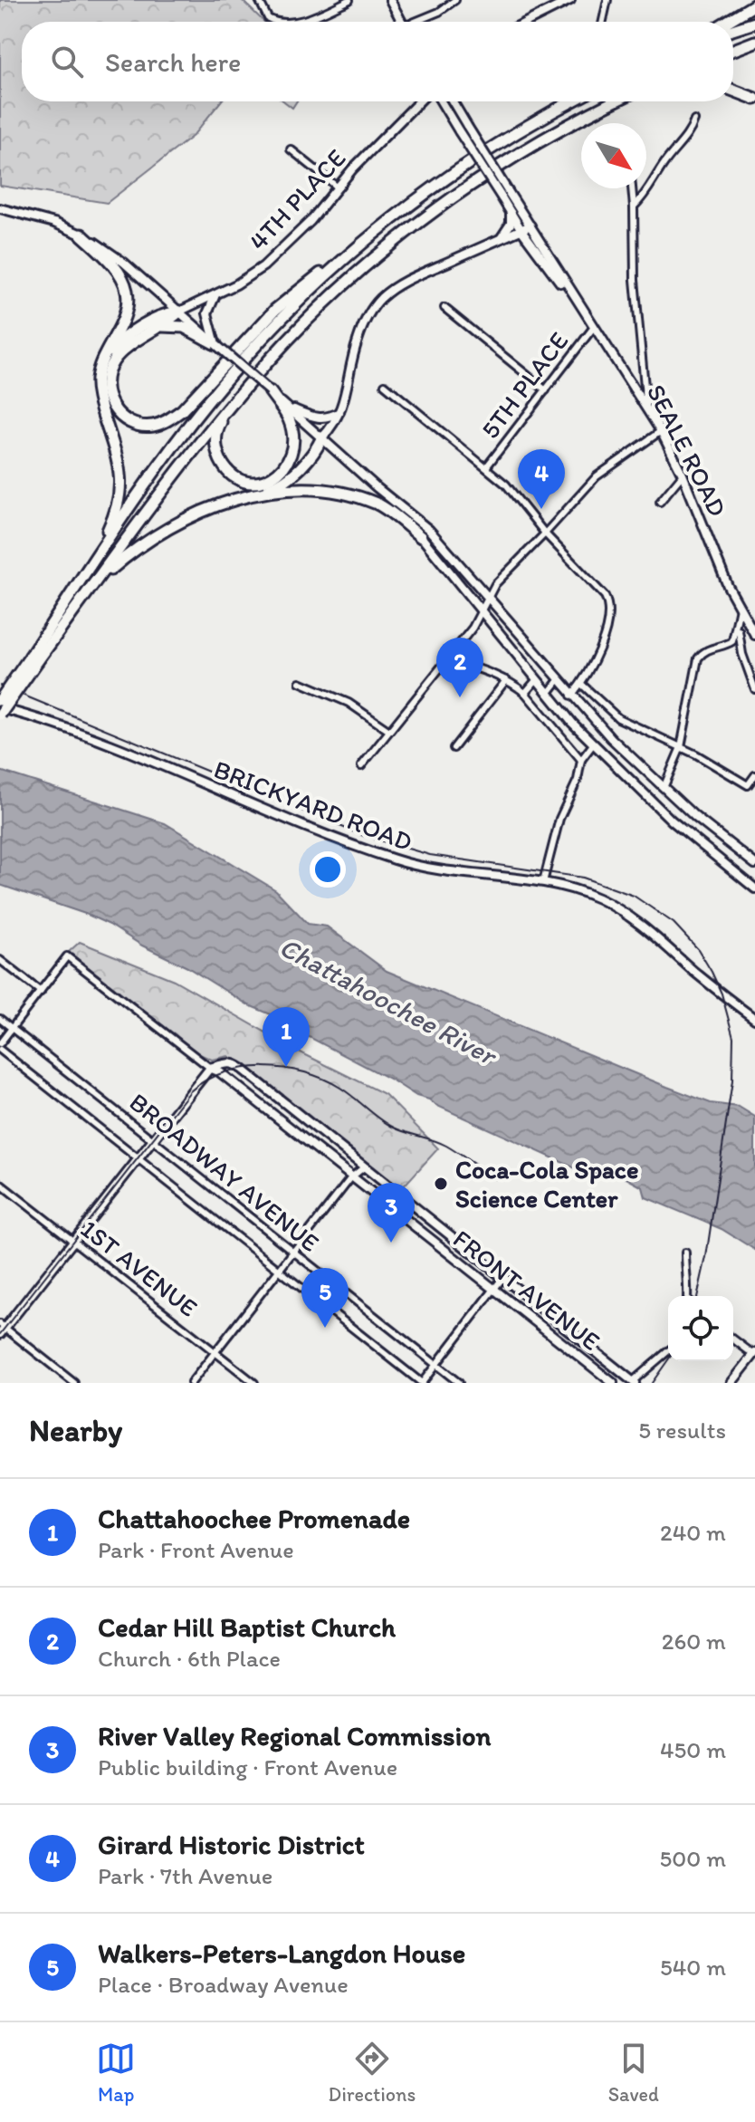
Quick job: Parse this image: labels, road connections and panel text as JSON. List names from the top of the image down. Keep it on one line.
{"streets":{"street":["4TH PLACE","5TH PLACE","SEALE ROAD","BRICKYARD ROAD","BROADWAY AVENUE","1ST AVENUE","FRONT AVENUE"]},"crossings":[["5TH PLACE","SEALE ROAD"]],"water":["Chattahoochee River"],"places":["Coca-Cola Space Science Center"],"north":"bottom right","page":{"search":"Search here","pins":["4","2","1","3","5"],"heading":["Nearby","5 results"],"list":[{"mark":"1","name":"Chattahoochee Promenade","note":"Park · Front Avenue","value":"240 m"},{"mark":"2","name":"Cedar Hill Baptist Church","note":"Church · 6th Place","value":"260 m"},{"mark":"3","name":"River Valley Regional Commission","note":"Public building · Front Avenue","value":"450 m"},{"mark":"4","name":"Girard Historic District","note":"Park · 7th Avenue","value":"500 m"},{"mark":"5","name":"Walkers-Peters-Langdon House","note":"Place · Broadway Avenue","value":"540 m"}],"nav":["Map","Directions","Saved"]}}
